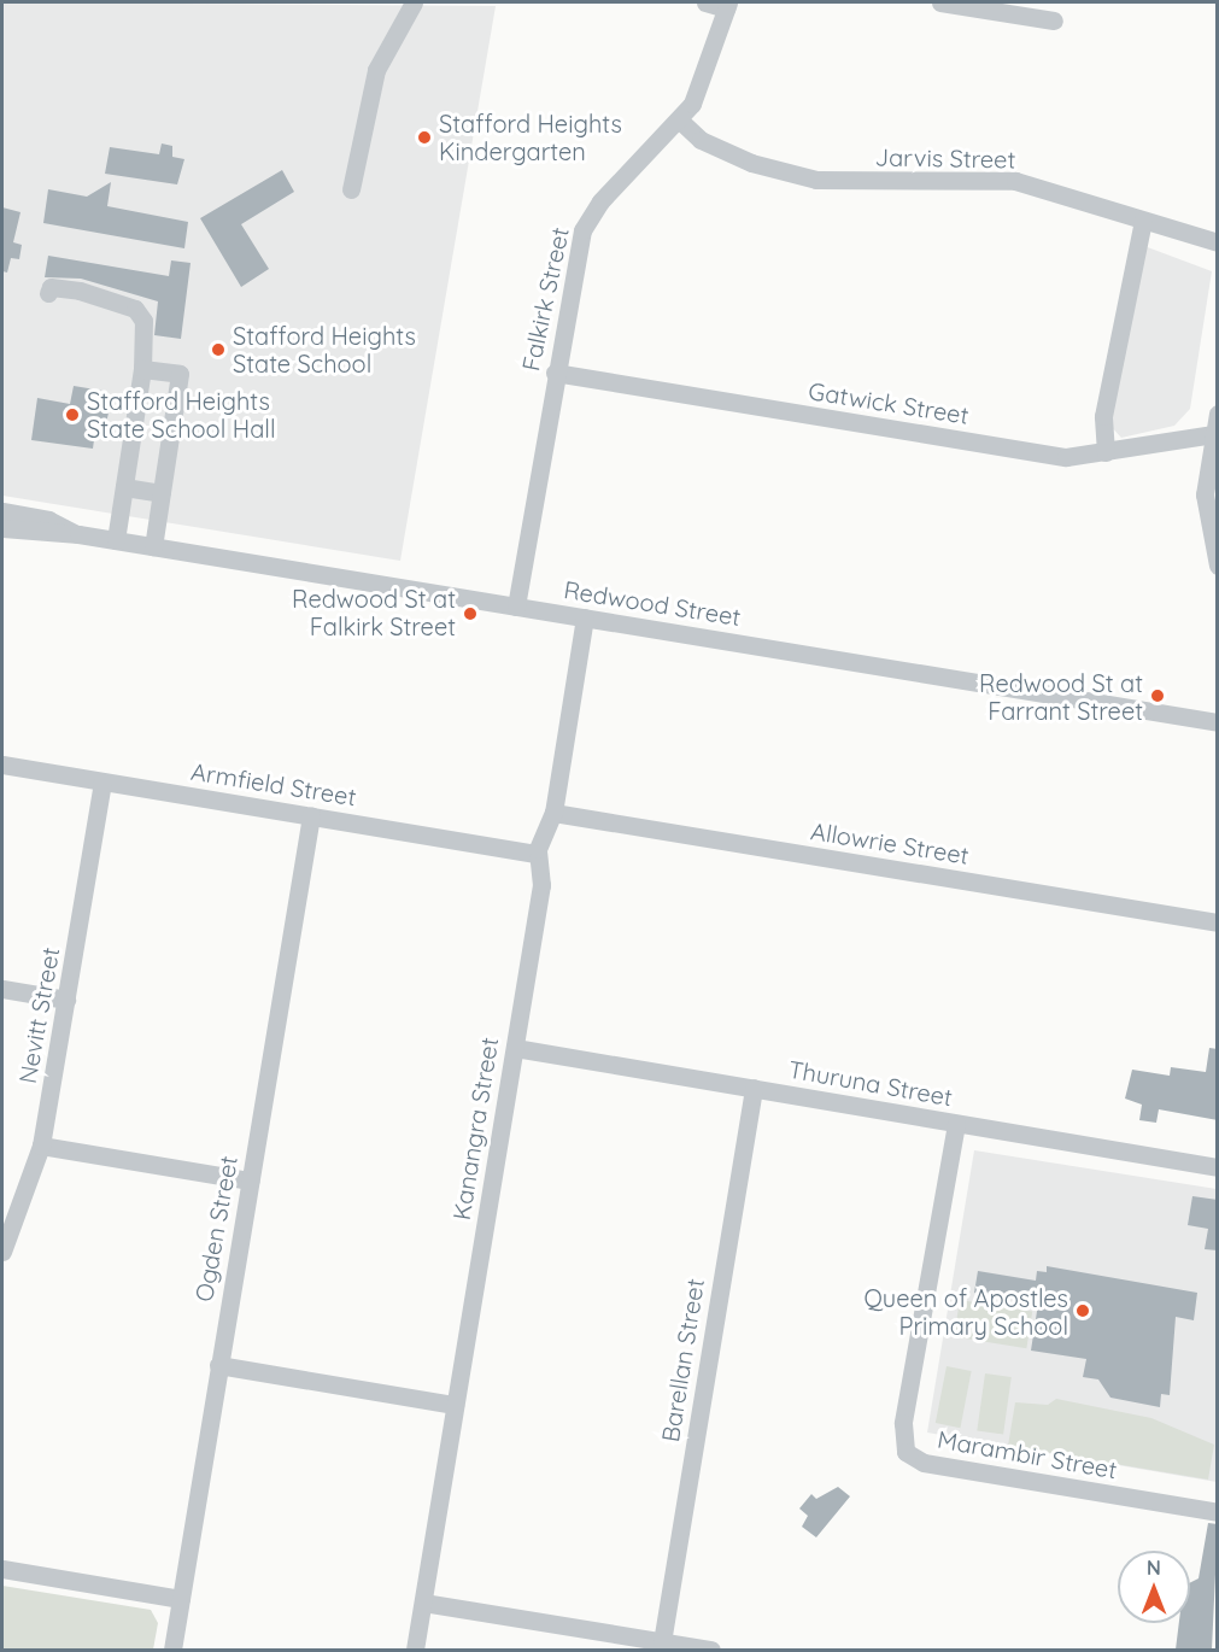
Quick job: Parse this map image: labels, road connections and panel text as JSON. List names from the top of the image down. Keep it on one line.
{"streets":{"street":["Jarvis Street","Falkirk Street","Gatwick Street","Redwood Street","Armfield Street","Allowrie Street","Nevitt Street","Thuruna Street","Kanangra Street","Ogden Street","Barellan Street","Marambir Street"]},"crossings":[["Jarvis Street","Falkirk Street"],["Falkirk Street","Gatwick Street"],["Falkirk Street","Redwood Street"],["Redwood Street","Kanangra Street"],["Armfield Street","Nevitt Street"],["Armfield Street","Kanangra Street"],["Armfield Street","Ogden Street"],["Allowrie Street","Kanangra Street"],["Thuruna Street","Kanangra Street"],["Thuruna Street","Barellan Street"],["Thuruna Street","Marambir Street"]],"places":["Stafford Heights Kindergarten","Stafford Heights State School","Stafford Heights State School Hall","Redwood St at Falkirk Street","Redwood St at Farrant Street","Queen of Apostles Primary School"],"north":"top"}
